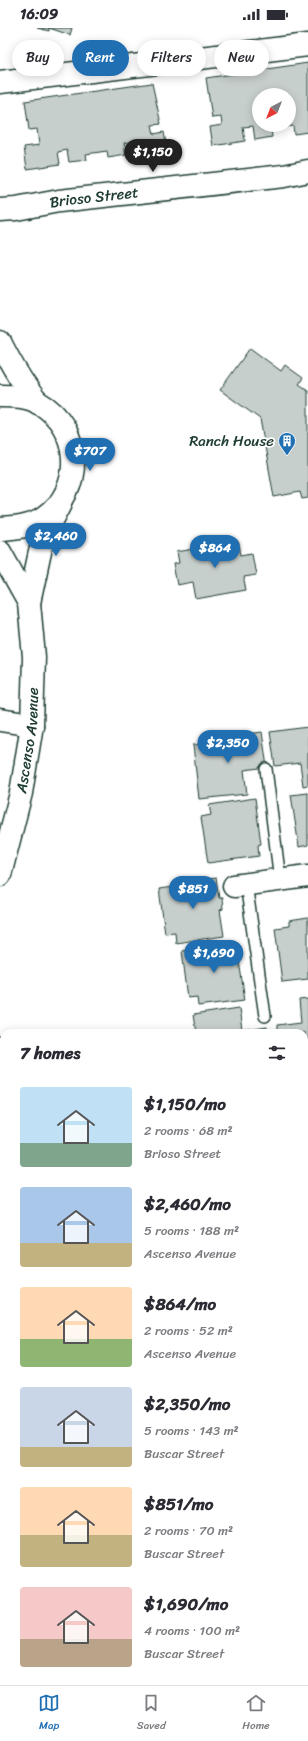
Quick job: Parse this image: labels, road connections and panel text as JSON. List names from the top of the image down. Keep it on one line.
{"streets":{"street":["Brioso Street","Ascenso Avenue"]},"places":{"building":["Ranch House"]},"north":"bottom left","page":{"status":"16:09","chip":["Buy","Rent","Filters","New"],"price":["$1,150","$707","$2,460","$864","$2,350","$851","$1,690"],"heading":"7 homes","list":[{"name":"$1,150/mo","note":"2 rooms · 68 m² · Brioso Street"},{"name":"$2,460/mo","note":"5 rooms · 188 m² · Ascenso Avenue"},{"name":"$864/mo","note":"2 rooms · 52 m² · Ascenso Avenue"},{"name":"$2,350/mo","note":"5 rooms · 143 m² · Buscar Street"},{"name":"$851/mo","note":"2 rooms · 70 m² · Buscar Street"},{"name":"$1,690/mo","note":"4 rooms · 100 m² · Buscar Street"}],"tabs":["Map","Saved","Home"]}}
